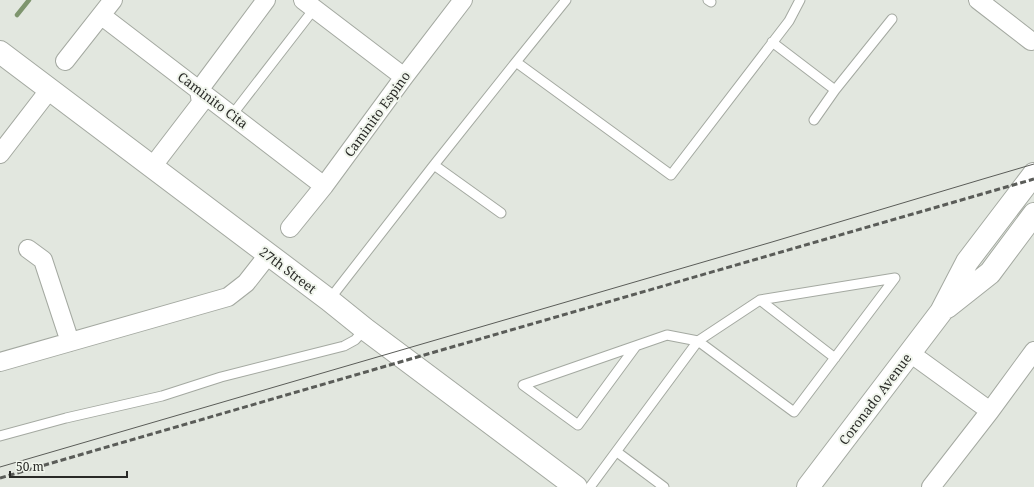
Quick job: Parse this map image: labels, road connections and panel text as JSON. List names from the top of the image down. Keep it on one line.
{"streets":{"street":["Caminito Cita","Caminito Espino","27th Street","Coronado Avenue"]},"crossings":[["Caminito Cita","Caminito Espino"]],"scale_bar":"50 m"}
